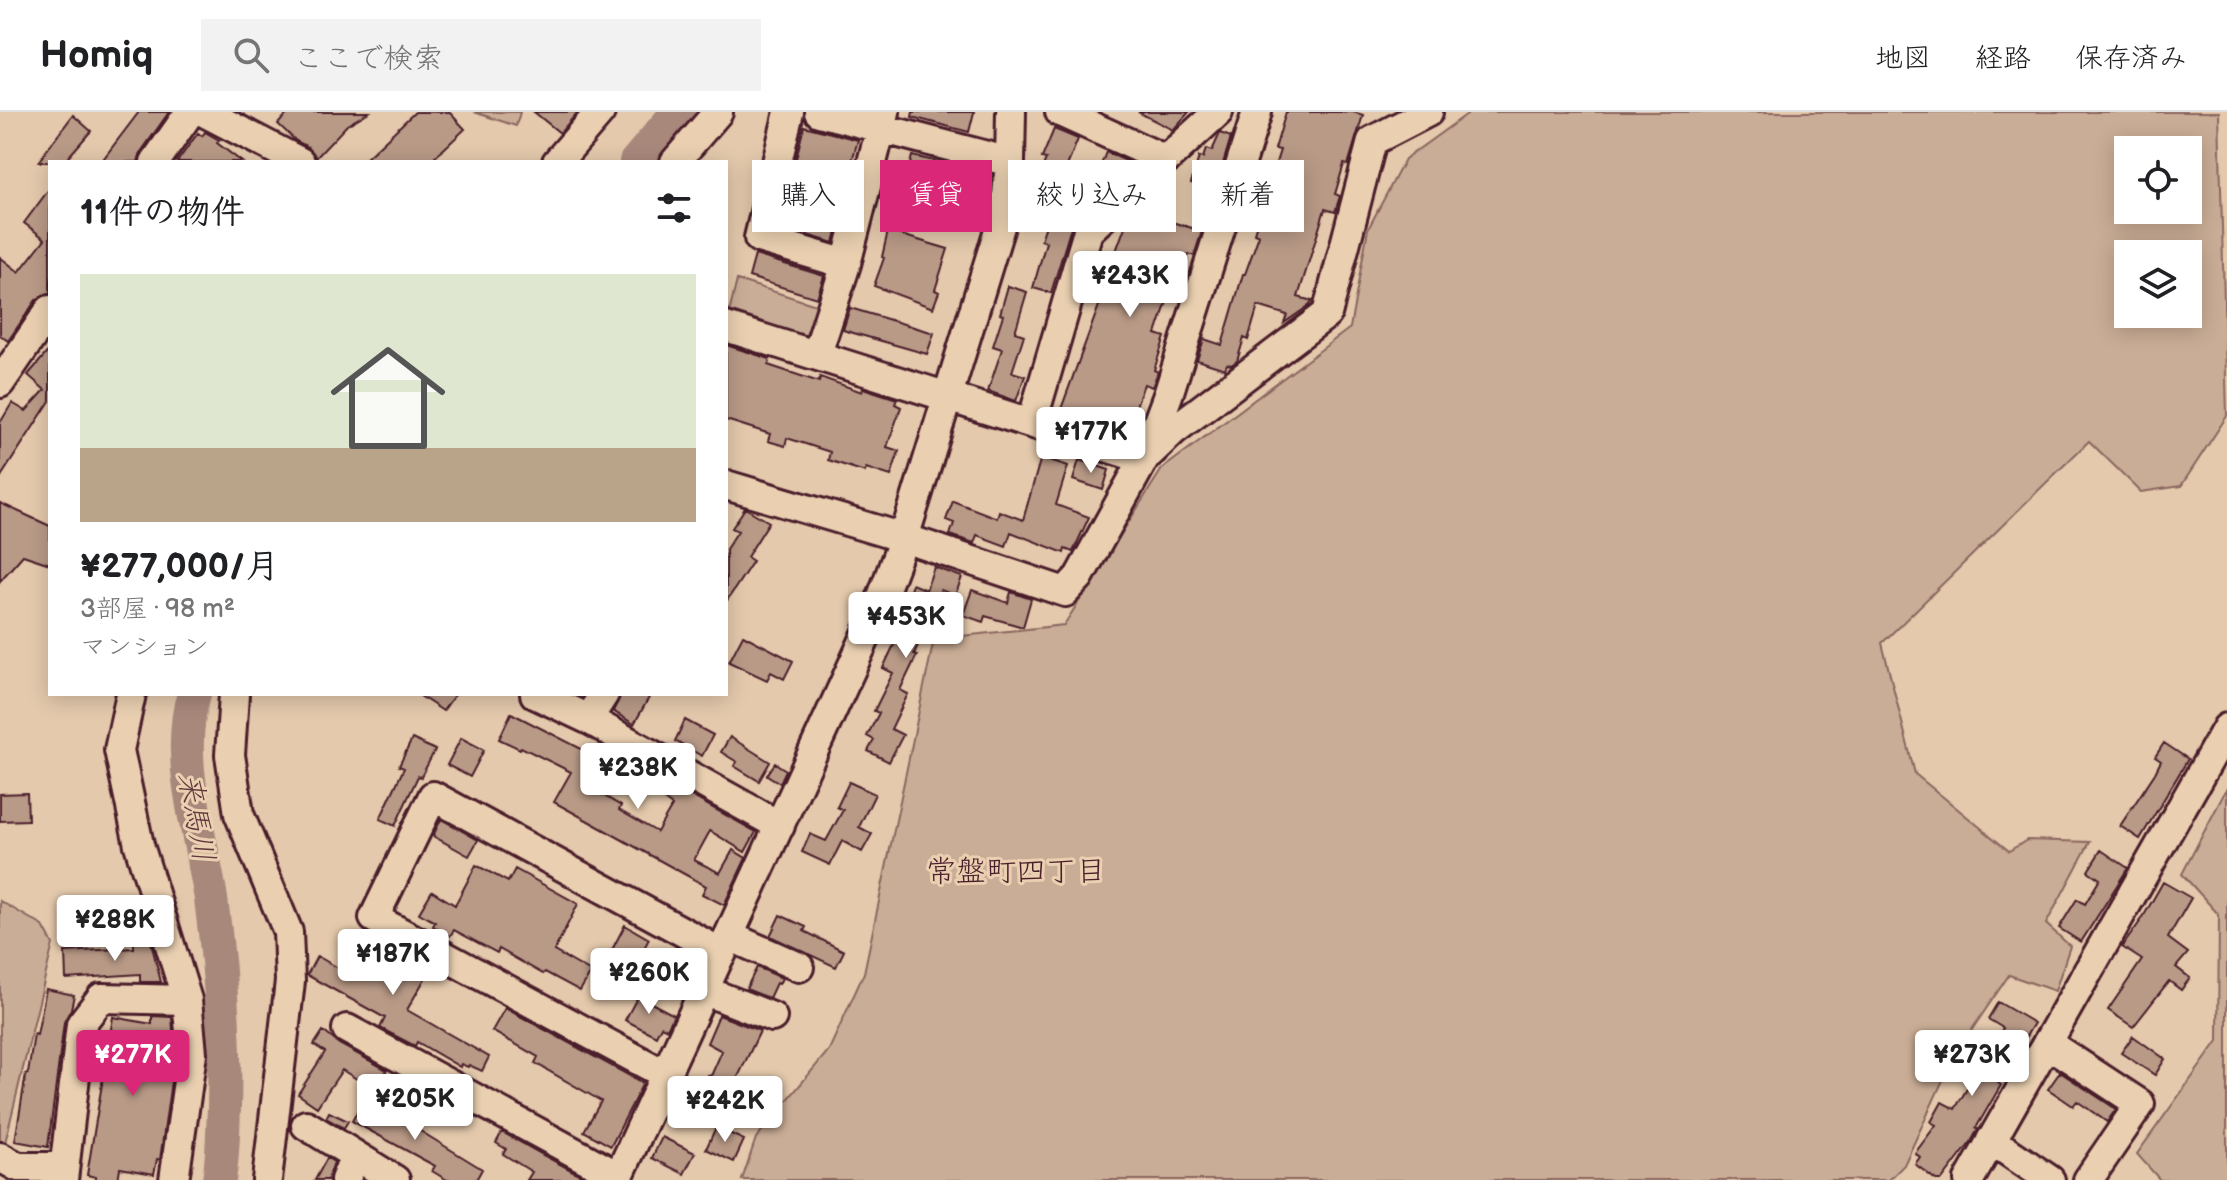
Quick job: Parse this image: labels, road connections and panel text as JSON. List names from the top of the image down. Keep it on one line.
{"districts":["常盤町四丁目"],"water":["来馬川"],"page":{"header":"Homiq","search":"ここで検索","nav":["地図","経路","保存済み"],"chip":["購入","賃貸","絞り込み","新着"],"heading":"11件の物件","price":["¥243K","¥177K","¥453K","¥238K","¥288K","¥187K","¥260K","¥277K","¥273K","¥205K","¥242K"],"list":[{"name":"¥277,000/月","note":"3部屋 · 98 m² · マンション"}]}}
